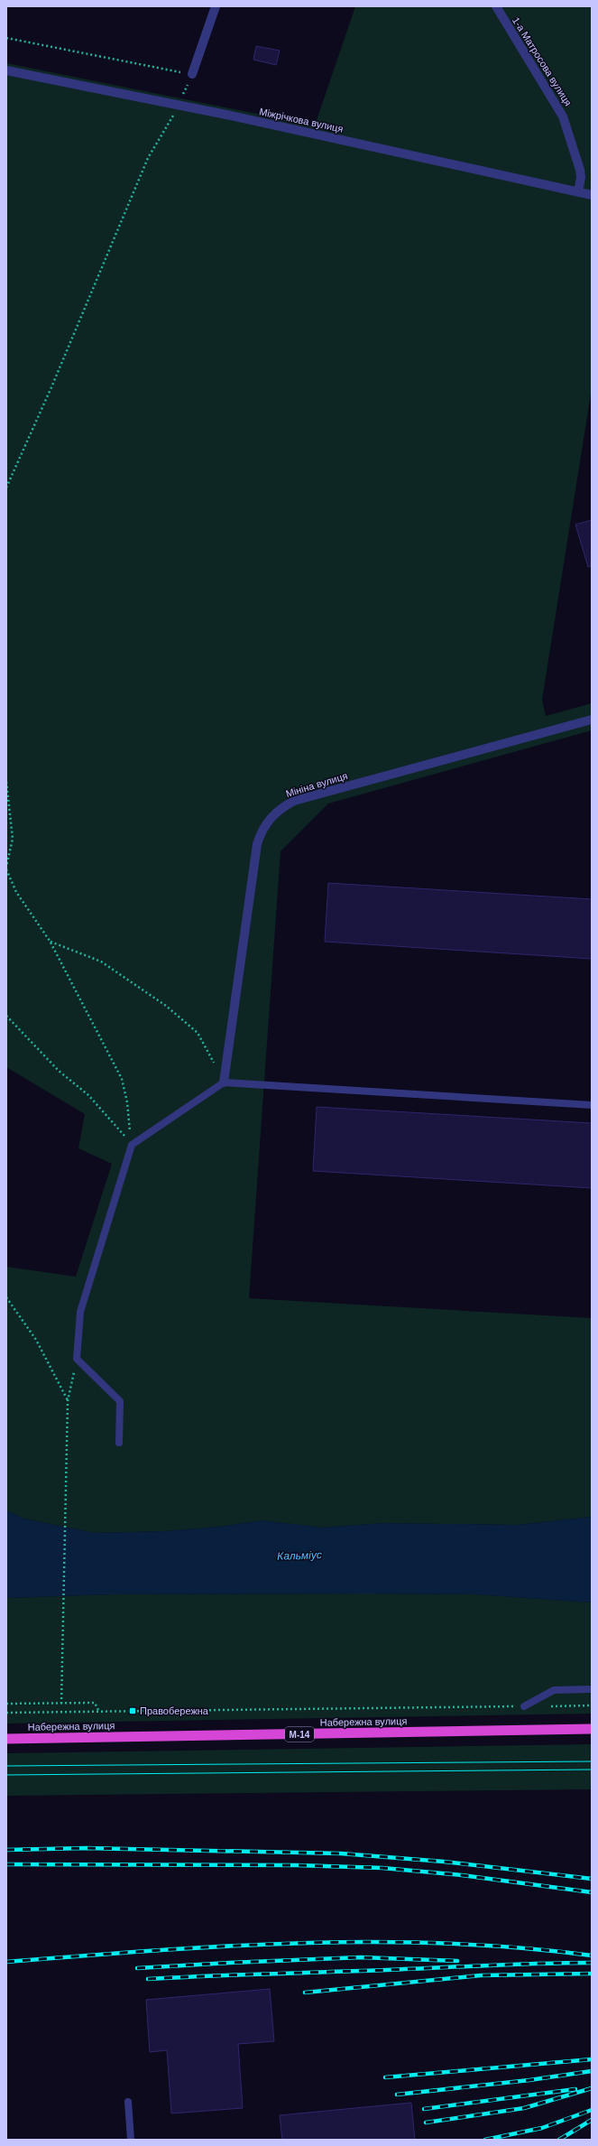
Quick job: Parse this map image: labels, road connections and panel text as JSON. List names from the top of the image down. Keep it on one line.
{"streets":{"highway":["Набережна вулиця","М-14"],"street":["1-а Матросова вулиця","Міжрічкова вулиця","Мініна вулиця"]},"crossings":[["1-а Матросова вулиця","Міжрічкова вулиця"]],"water":["Кальміус"],"places":{"transit":["Правобережна"]}}
